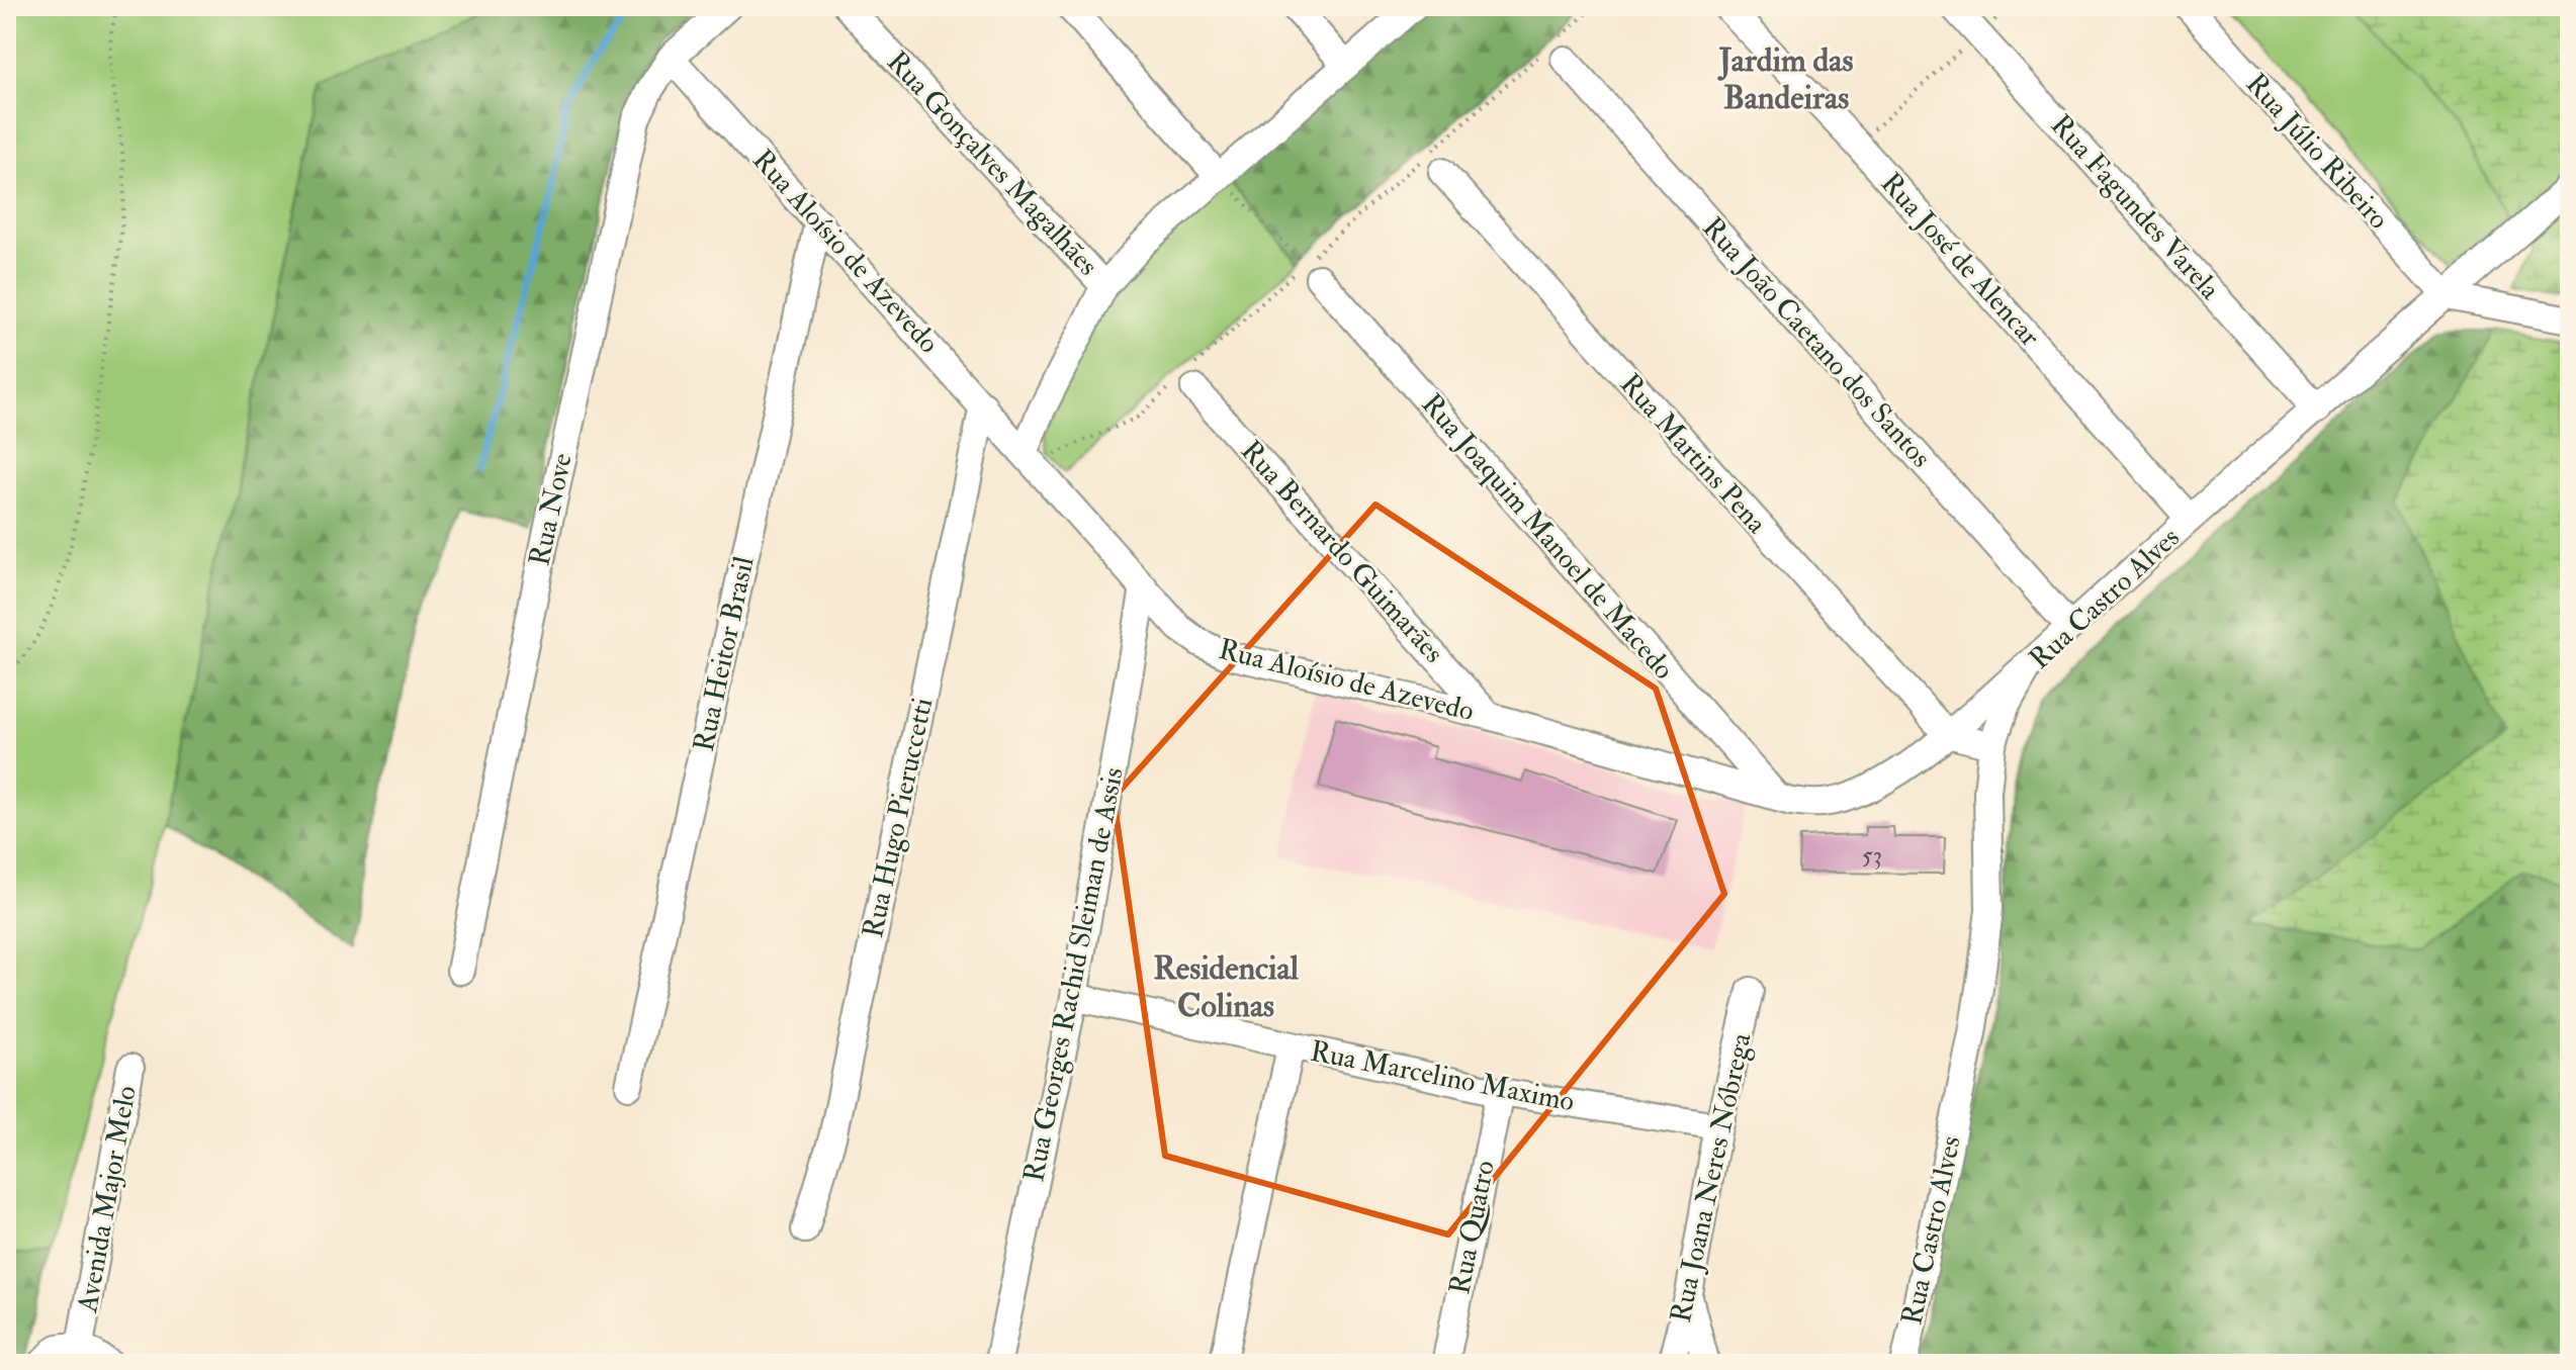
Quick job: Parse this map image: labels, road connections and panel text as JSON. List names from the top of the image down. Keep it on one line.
{"streets":{"street":["Rua Júlio Ribeiro","Rua Gonçalves Magalhães","Rua Fagundes Varela","Rua Aloísio de Azevedo","Rua José de Alencar","Rua João Caetano dos Santos","Rua Martins Pena","Rua Nove","Rua Joaquim Manoel de Macedo","Rua Bernardo Guimarães","Rua Castro Alves","Rua Heitor Brasil","Rua Hugo Pieruccetti","Rua Georges Rachid Sleiman de Assis","Rua Marcelino Maximo","Rua Joana Neres Nóbrega","Avenida Major Melo","Rua Quatro"]},"crossings":[["Rua Júlio Ribeiro","Rua Castro Alves"],["Rua Fagundes Varela","Rua Castro Alves"],["Rua Aloísio de Azevedo","Rua Martins Pena"],["Rua Aloísio de Azevedo","Rua Nove"],["Rua Aloísio de Azevedo","Rua Joaquim Manoel de Macedo"],["Rua Aloísio de Azevedo","Rua Bernardo Guimarães"],["Rua Aloísio de Azevedo","Rua Castro Alves"],["Rua Aloísio de Azevedo","Rua Heitor Brasil"],["Rua Aloísio de Azevedo","Rua Hugo Pieruccetti"],["Rua Aloísio de Azevedo","Rua Georges Rachid Sleiman de Assis"],["Rua José de Alencar","Rua Castro Alves"],["Rua João Caetano dos Santos","Rua Castro Alves"],["Rua Georges Rachid Sleiman de Assis","Rua Marcelino Maximo"],["Rua Marcelino Maximo","Rua Joana Neres Nóbrega"],["Rua Marcelino Maximo","Rua Quatro"]],"districts":["Jardim das Bandeiras","Residencial Colinas"],"house_numbers":["53"]}
